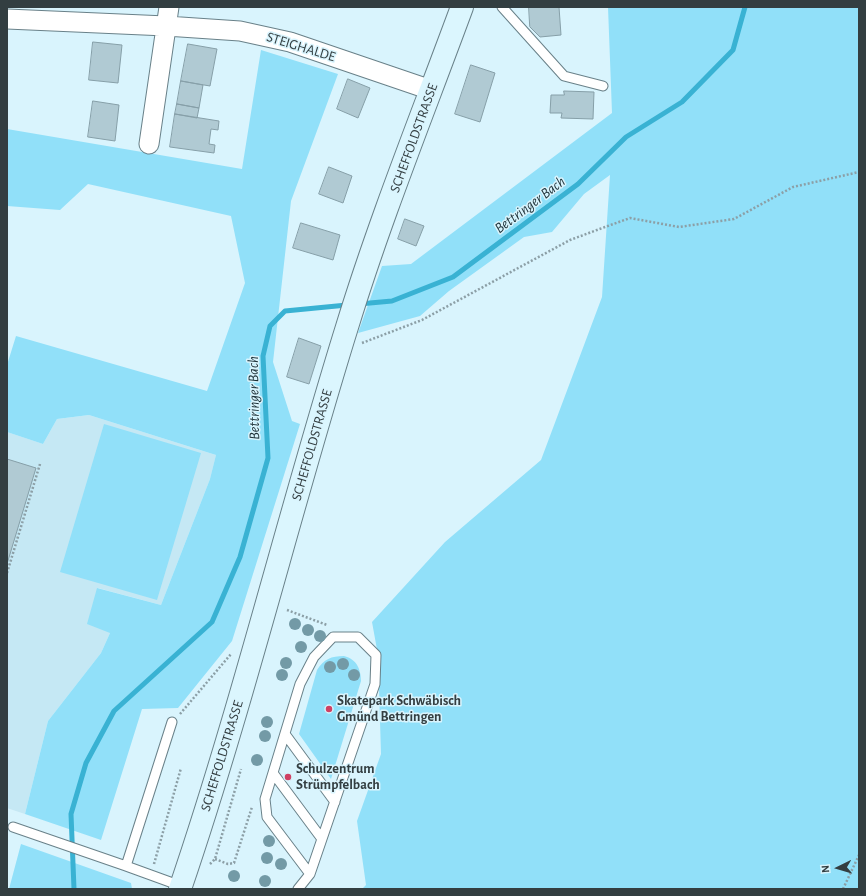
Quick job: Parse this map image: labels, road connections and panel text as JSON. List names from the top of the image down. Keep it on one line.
{"streets":{"main road":["SCHEFFOLDSTRASSE"],"street":["STEIGHALDE"]},"crossings":[["STEIGHALDE","SCHEFFOLDSTRASSE"]],"water":["Bettringer Bach"],"places":["Skatepark Schwäbisch Gmünd Bettringen","Schulzentrum Strümpfelbach"],"north":"left"}
